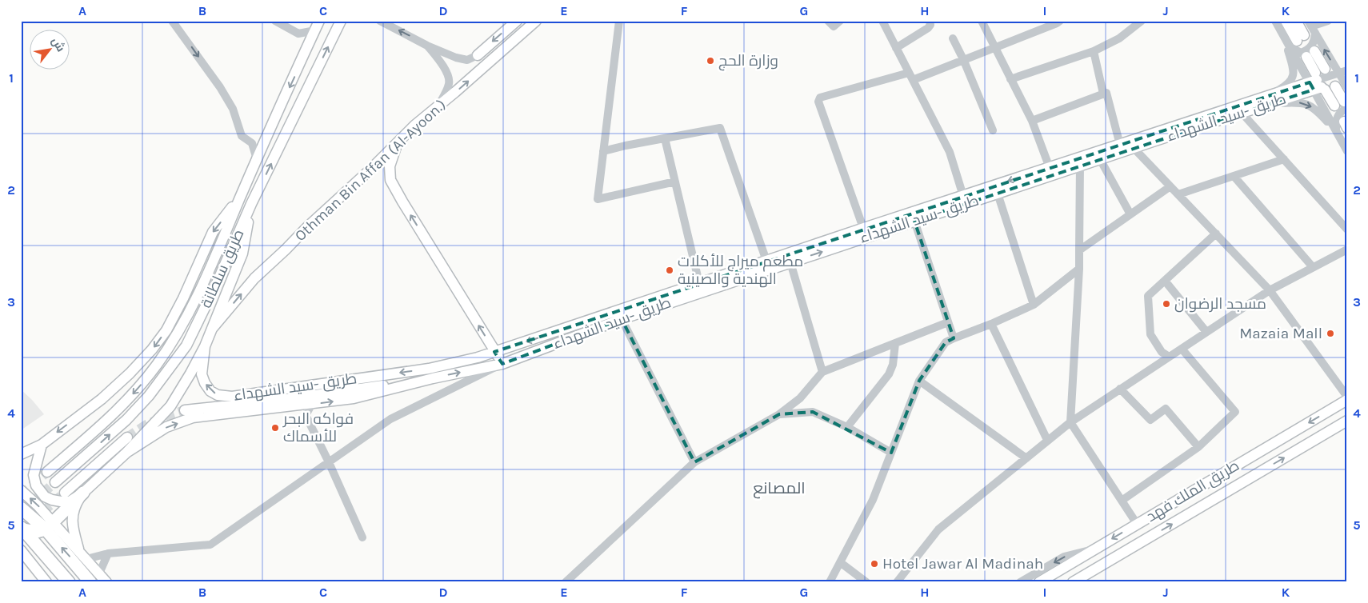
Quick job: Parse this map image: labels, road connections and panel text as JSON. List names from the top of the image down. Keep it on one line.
{"streets":{"main road":["طريق -سيد الشهداء","Othman Bin Affan (Al-Ayoon.)","طريق سلطانة","طريق الملك فهد"]},"districts":["المصانع"],"places":["وزارة الحج","مطعم ميراج للأكلات الهندية والصينية","مسجد الرضوان","Mazaia Mall","فواكه البحر للأسماك","Hotel Jawar Al Madinah"],"north":"top right","grid":{"columns":["A","B","C","D","E","F","G","H","I","J","K"],"rows":["1","2","3","4","5"]}}
